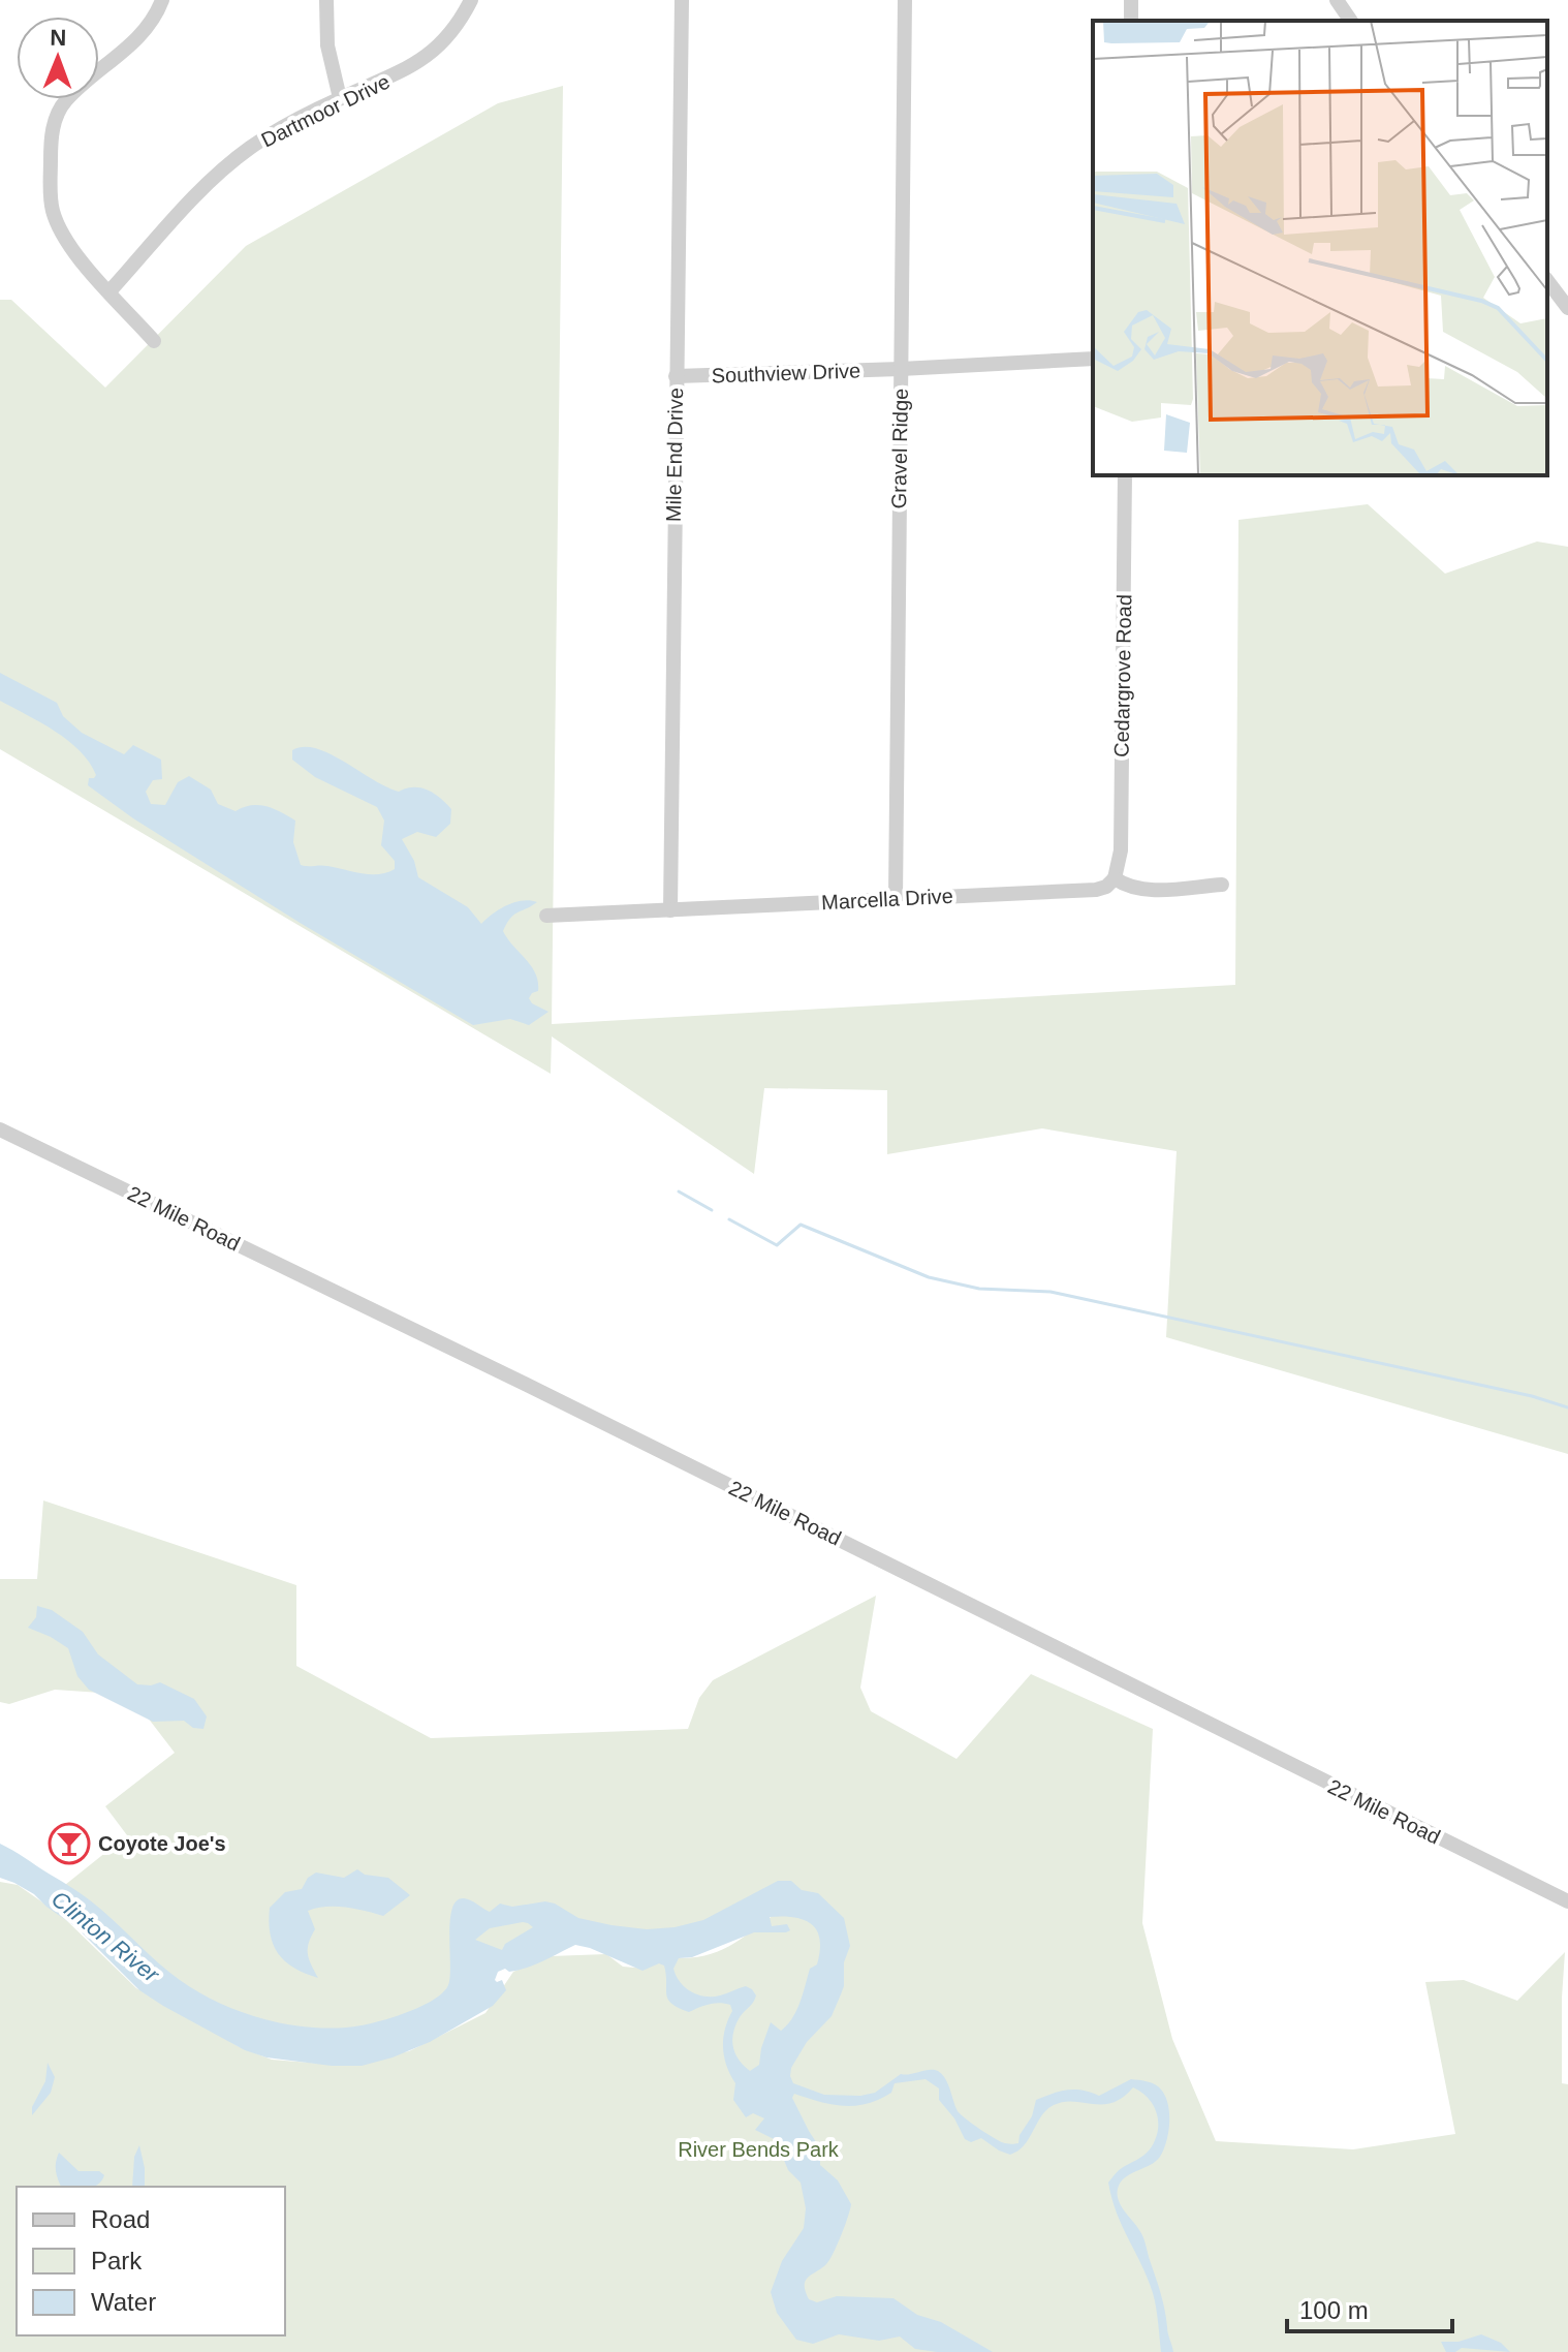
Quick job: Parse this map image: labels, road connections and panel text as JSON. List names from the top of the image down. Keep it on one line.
{"streets":{"street":["Dartmoor Drive","Southview Drive","Gravel Ridge","Mile End Drive","Cedargrove Road","Marcella Drive","22 Mile Road"]},"crossings":[["Southview Drive","Gravel Ridge"],["Southview Drive","Mile End Drive"],["Gravel Ridge","Marcella Drive"],["Mile End Drive","Marcella Drive"],["Cedargrove Road","Marcella Drive"]],"water":["Clinton River"],"parks":["River Bends Park"],"places":{"bar":["Coyote Joe's"]},"legend":["Road","Park","Water"],"scale_bar":"100 m","north":"top"}
